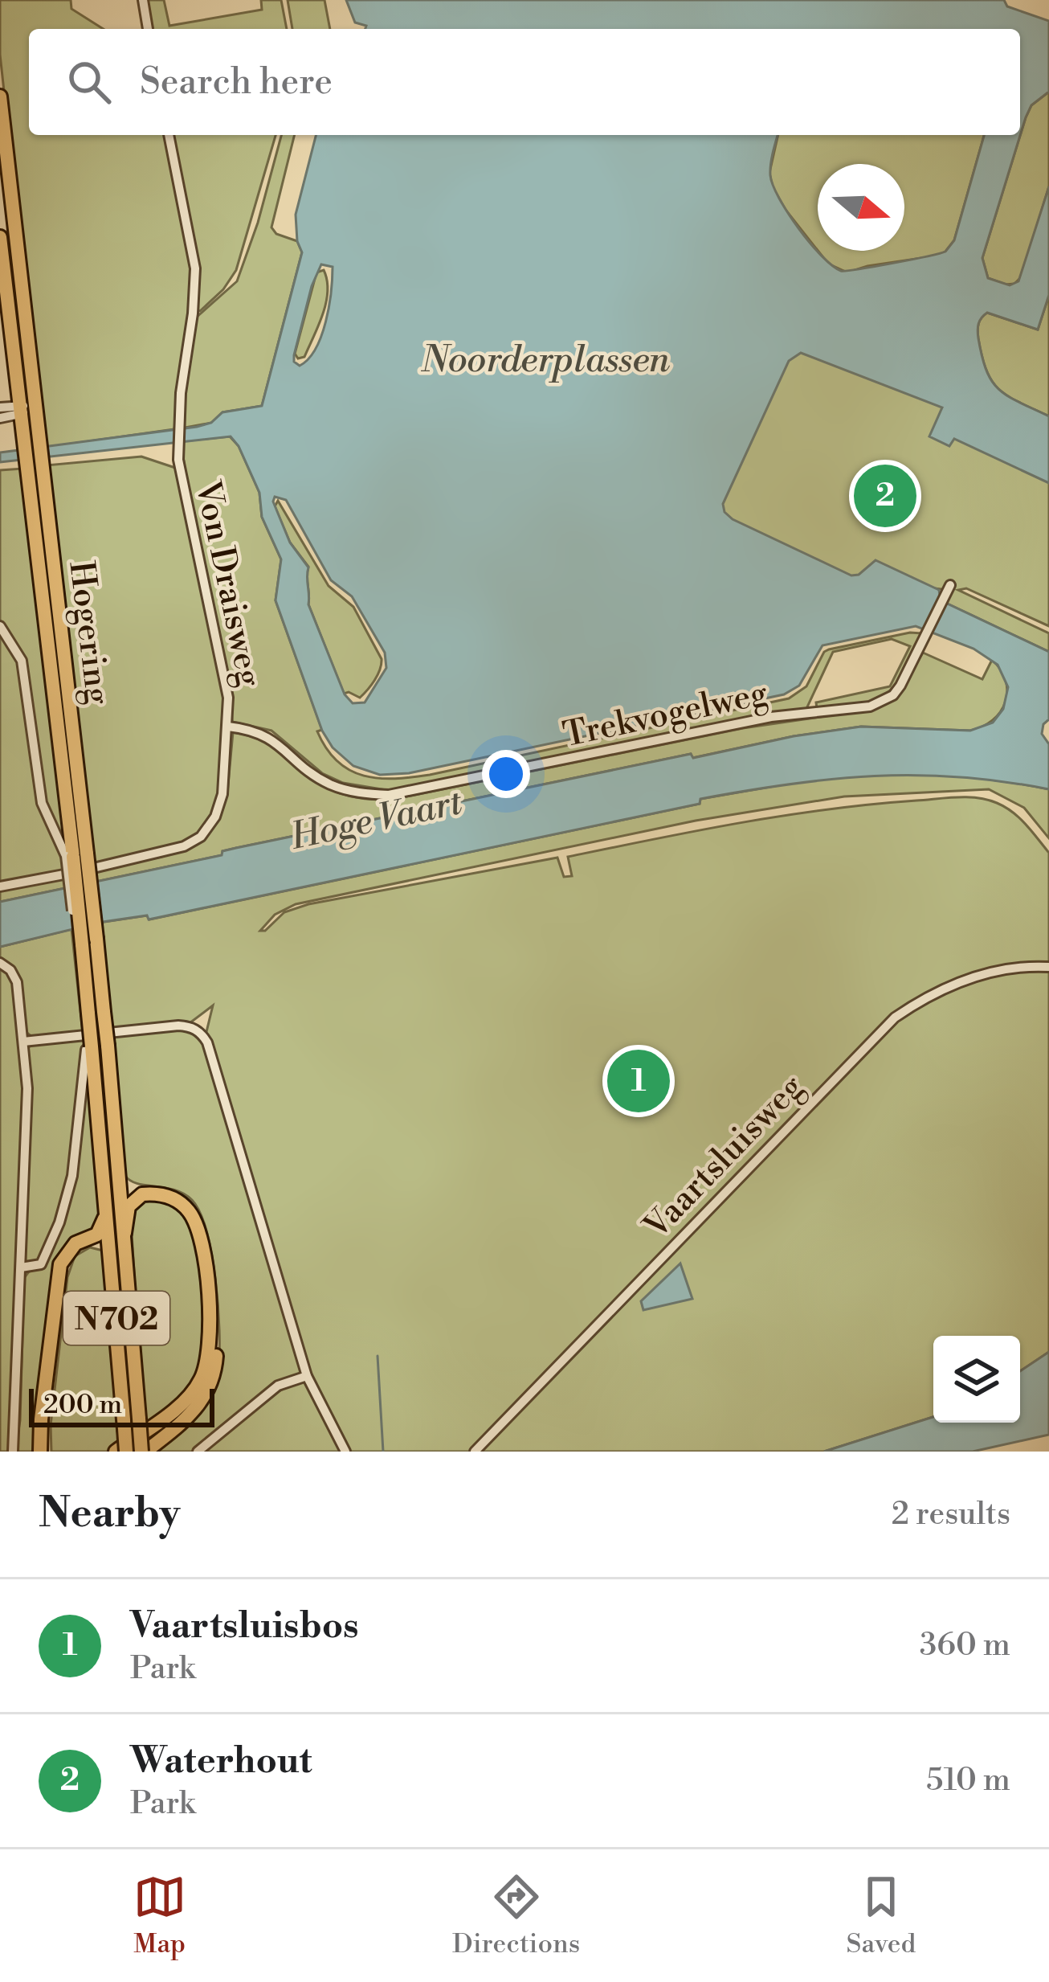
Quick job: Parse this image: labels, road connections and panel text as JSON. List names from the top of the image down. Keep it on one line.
{"streets":{"highway":["Hogering","N702"],"street":["Von Draisweg","Trekvogelweg","Vaartsluisweg"]},"crossings":[["Von Draisweg","Trekvogelweg"],["Hogering","N702"]],"water":["Noorderplassen","Hoge Vaart"],"scale_bar":"200 m","north":"right","page":{"search":"Search here","pins":["2","1"],"scale":"200 m","heading":["Nearby","2 results"],"list":[{"mark":"1","name":"Vaartsluisbos","note":"Park","value":"360 m"},{"mark":"2","name":"Waterhout","note":"Park","value":"510 m"}],"nav":["Map","Directions","Saved"]}}
